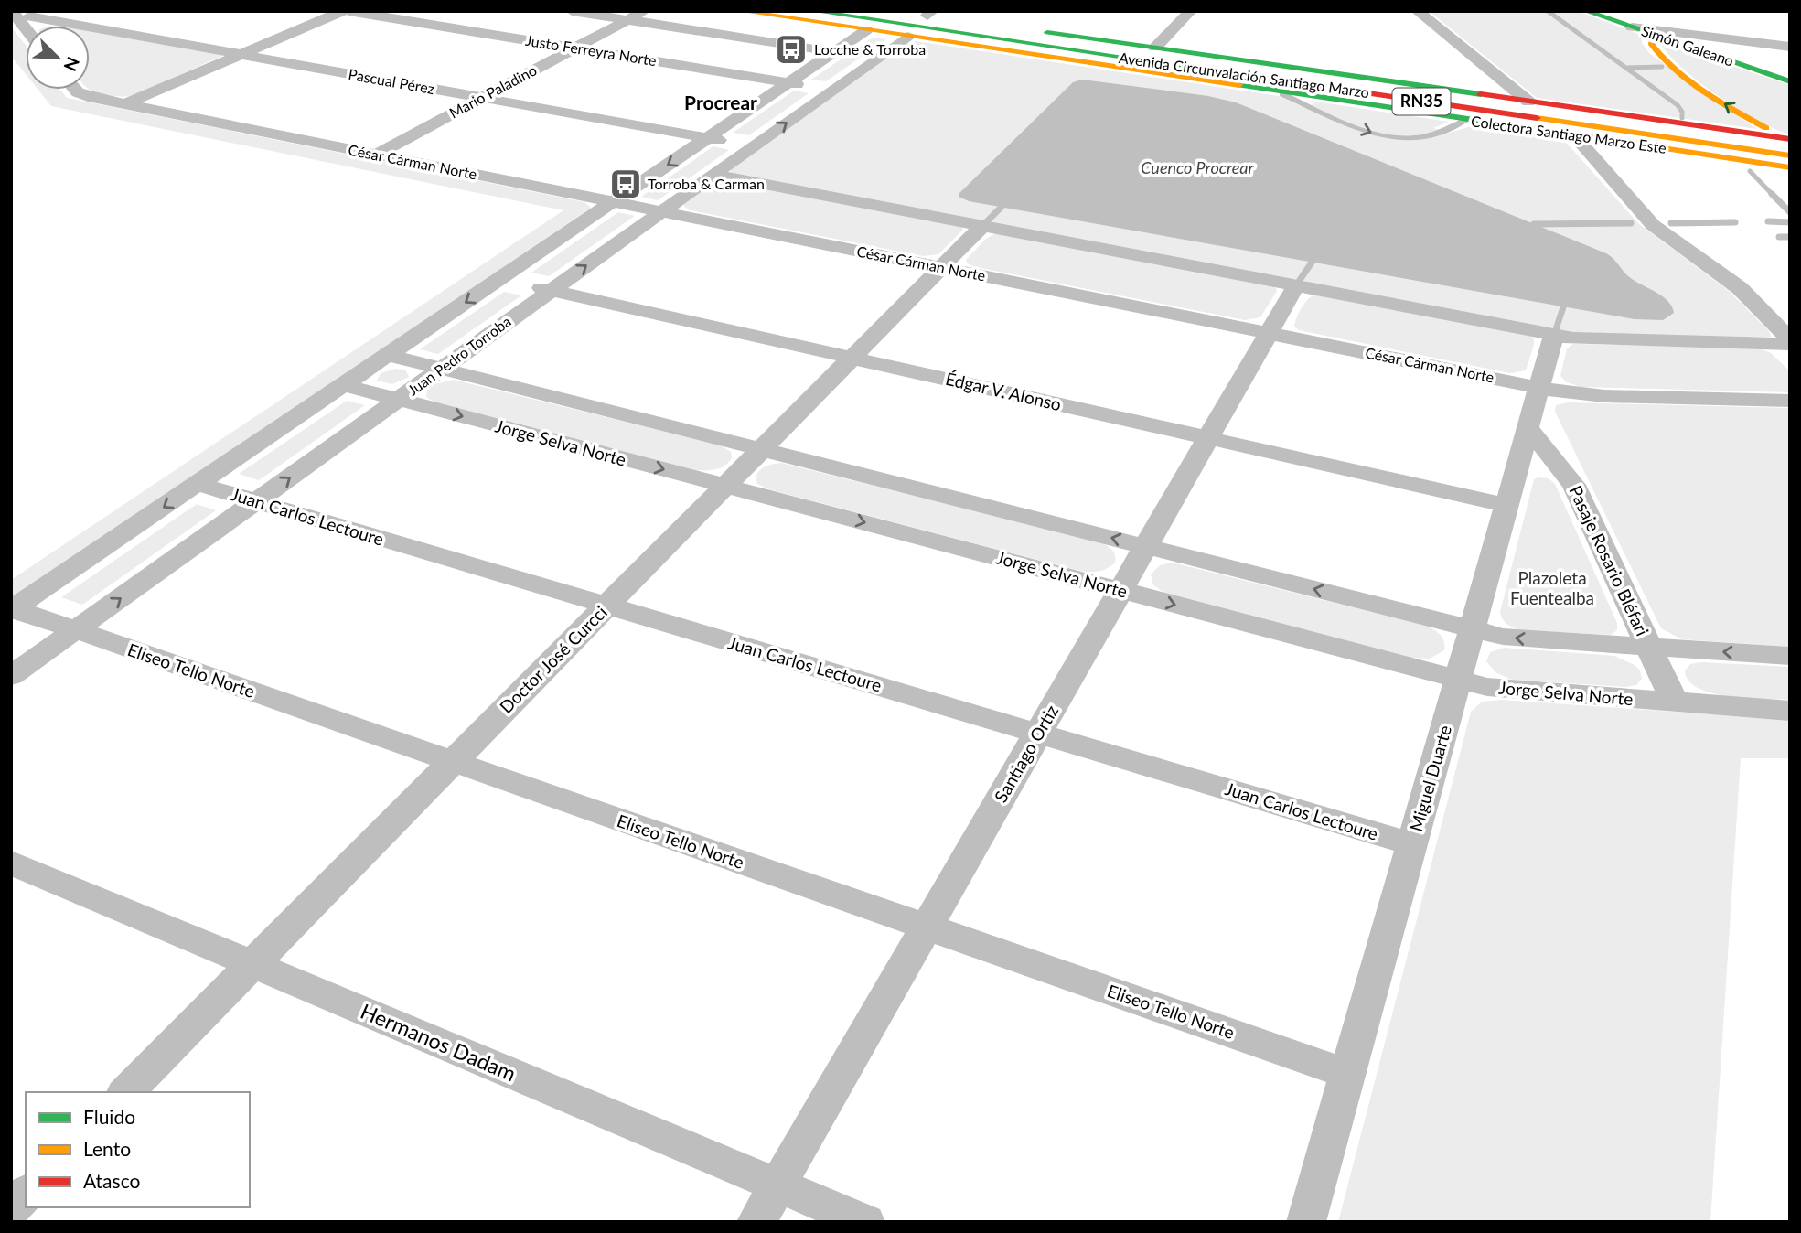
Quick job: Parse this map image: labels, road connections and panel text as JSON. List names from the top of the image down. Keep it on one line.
{"streets":{"main road":["Simón Galeano","Avenida Circunvalación Santiago Marzo","RN35","Colectora Santiago Marzo Este"],"street":["Justo Ferreyra Norte","Pascual Pérez","Mario Paladino","César Cárman Norte","Juan Pedro Torroba","Édgar V. Alonso","Jorge Selva Norte","Juan Carlos Lectoure","Pasaje Rosario Bléfari","Doctor José Curcci","Eliseo Tello Norte","Santiago Ortiz","Miguel Duarte","Hermanos Dadam"]},"crossings":[["Justo Ferreyra Norte","Mario Paladino"],["Justo Ferreyra Norte","Juan Pedro Torroba"],["Avenida Circunvalación Santiago Marzo","Colectora Santiago Marzo Este"],["Pascual Pérez","Mario Paladino"],["Pascual Pérez","Juan Pedro Torroba"],["Mario Paladino","César Cárman Norte"],["Colectora Santiago Marzo Este","Juan Pedro Torroba"],["César Cárman Norte","Juan Pedro Torroba"],["César Cárman Norte","Doctor José Curcci"],["César Cárman Norte","Santiago Ortiz"],["César Cárman Norte","Miguel Duarte"],["Juan Pedro Torroba","Édgar V. Alonso"],["Juan Pedro Torroba","Jorge Selva Norte"],["Juan Pedro Torroba","Juan Carlos Lectoure"],["Juan Pedro Torroba","Eliseo Tello Norte"],["Édgar V. Alonso","Doctor José Curcci"],["Édgar V. Alonso","Santiago Ortiz"],["Édgar V. Alonso","Miguel Duarte"],["Jorge Selva Norte","Pasaje Rosario Bléfari"],["Jorge Selva Norte","Doctor José Curcci"],["Jorge Selva Norte","Santiago Ortiz"],["Jorge Selva Norte","Miguel Duarte"],["Juan Carlos Lectoure","Doctor José Curcci"],["Juan Carlos Lectoure","Santiago Ortiz"],["Juan Carlos Lectoure","Miguel Duarte"],["Pasaje Rosario Bléfari","Miguel Duarte"],["Doctor José Curcci","Eliseo Tello Norte"],["Doctor José Curcci","Hermanos Dadam"],["Eliseo Tello Norte","Santiago Ortiz"],["Eliseo Tello Norte","Miguel Duarte"],["Santiago Ortiz","Hermanos Dadam"]],"districts":["Procrear"],"water":["Cuenco Procrear"],"parks":["Plazoleta Fuentealba"],"places":{"bus stop":["Locche & Torroba","Torroba & Carman"]},"legend":["Fluido","Lento","Atasco"],"north":"bottom right"}
